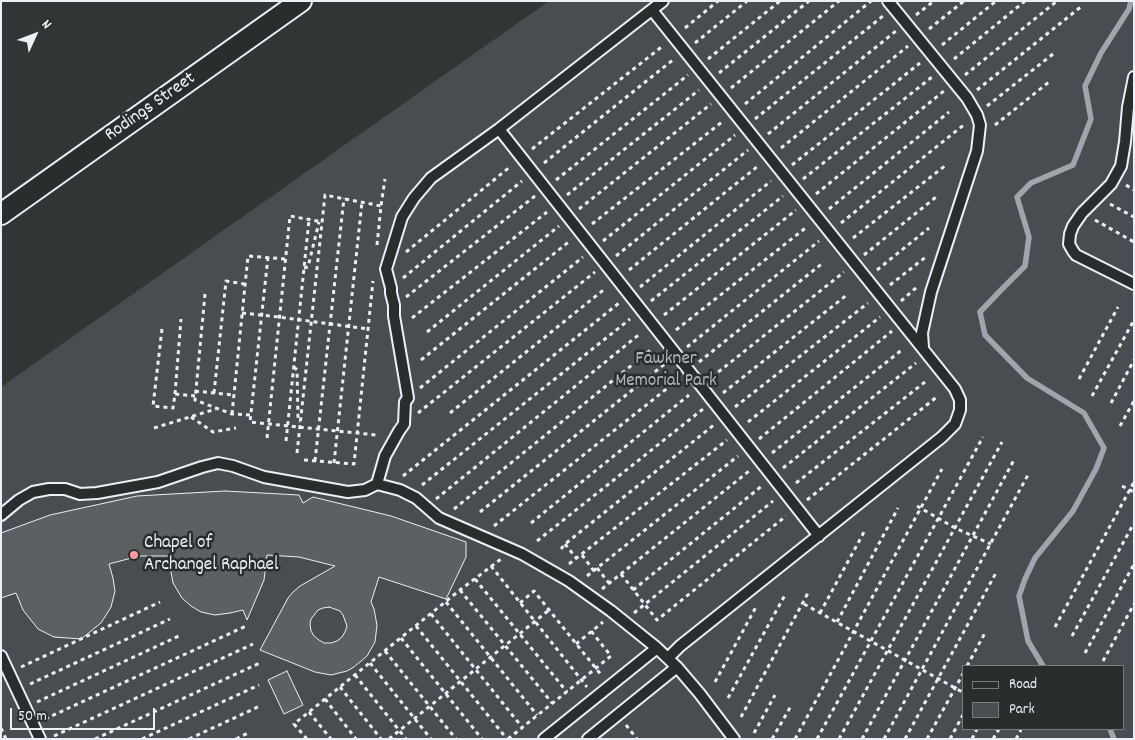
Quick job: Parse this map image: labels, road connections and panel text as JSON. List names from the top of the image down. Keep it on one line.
{"streets":{"street":["Rodings Street"]},"parks":["Fawkner Memorial Park"],"places":["Chapel of Archangel Raphael"],"legend":["Road","Park"],"scale_bar":"50 m","north":"top right"}
